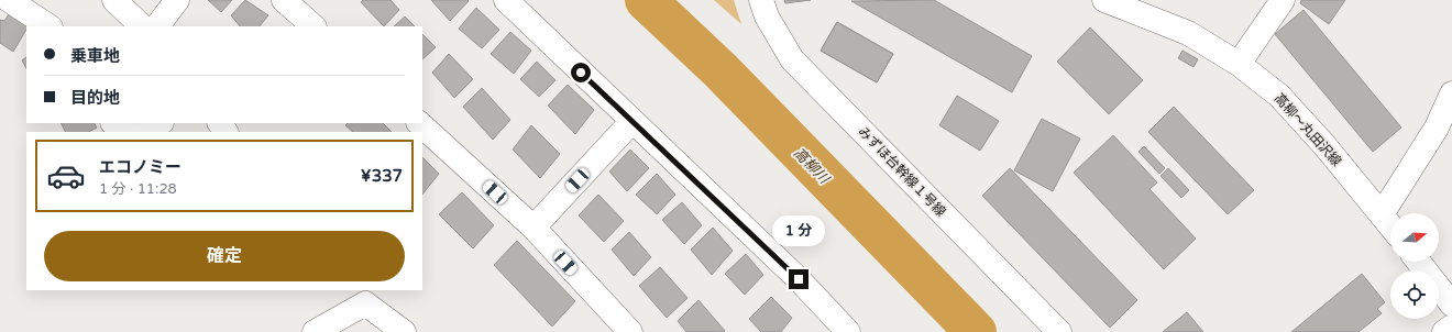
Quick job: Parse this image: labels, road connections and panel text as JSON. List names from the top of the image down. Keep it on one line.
{"streets":{"street":["高柳～丸田沢線","みずほ台幹線１号線"]},"water":["高柳川"],"north":"right","page":{"banner":["乗車地","目的地"],"list":[{"name":"エコノミー","note":"1 分 · 11:28","value":"¥337"}],"bubble":"1 分","buttons":"確定"}}
